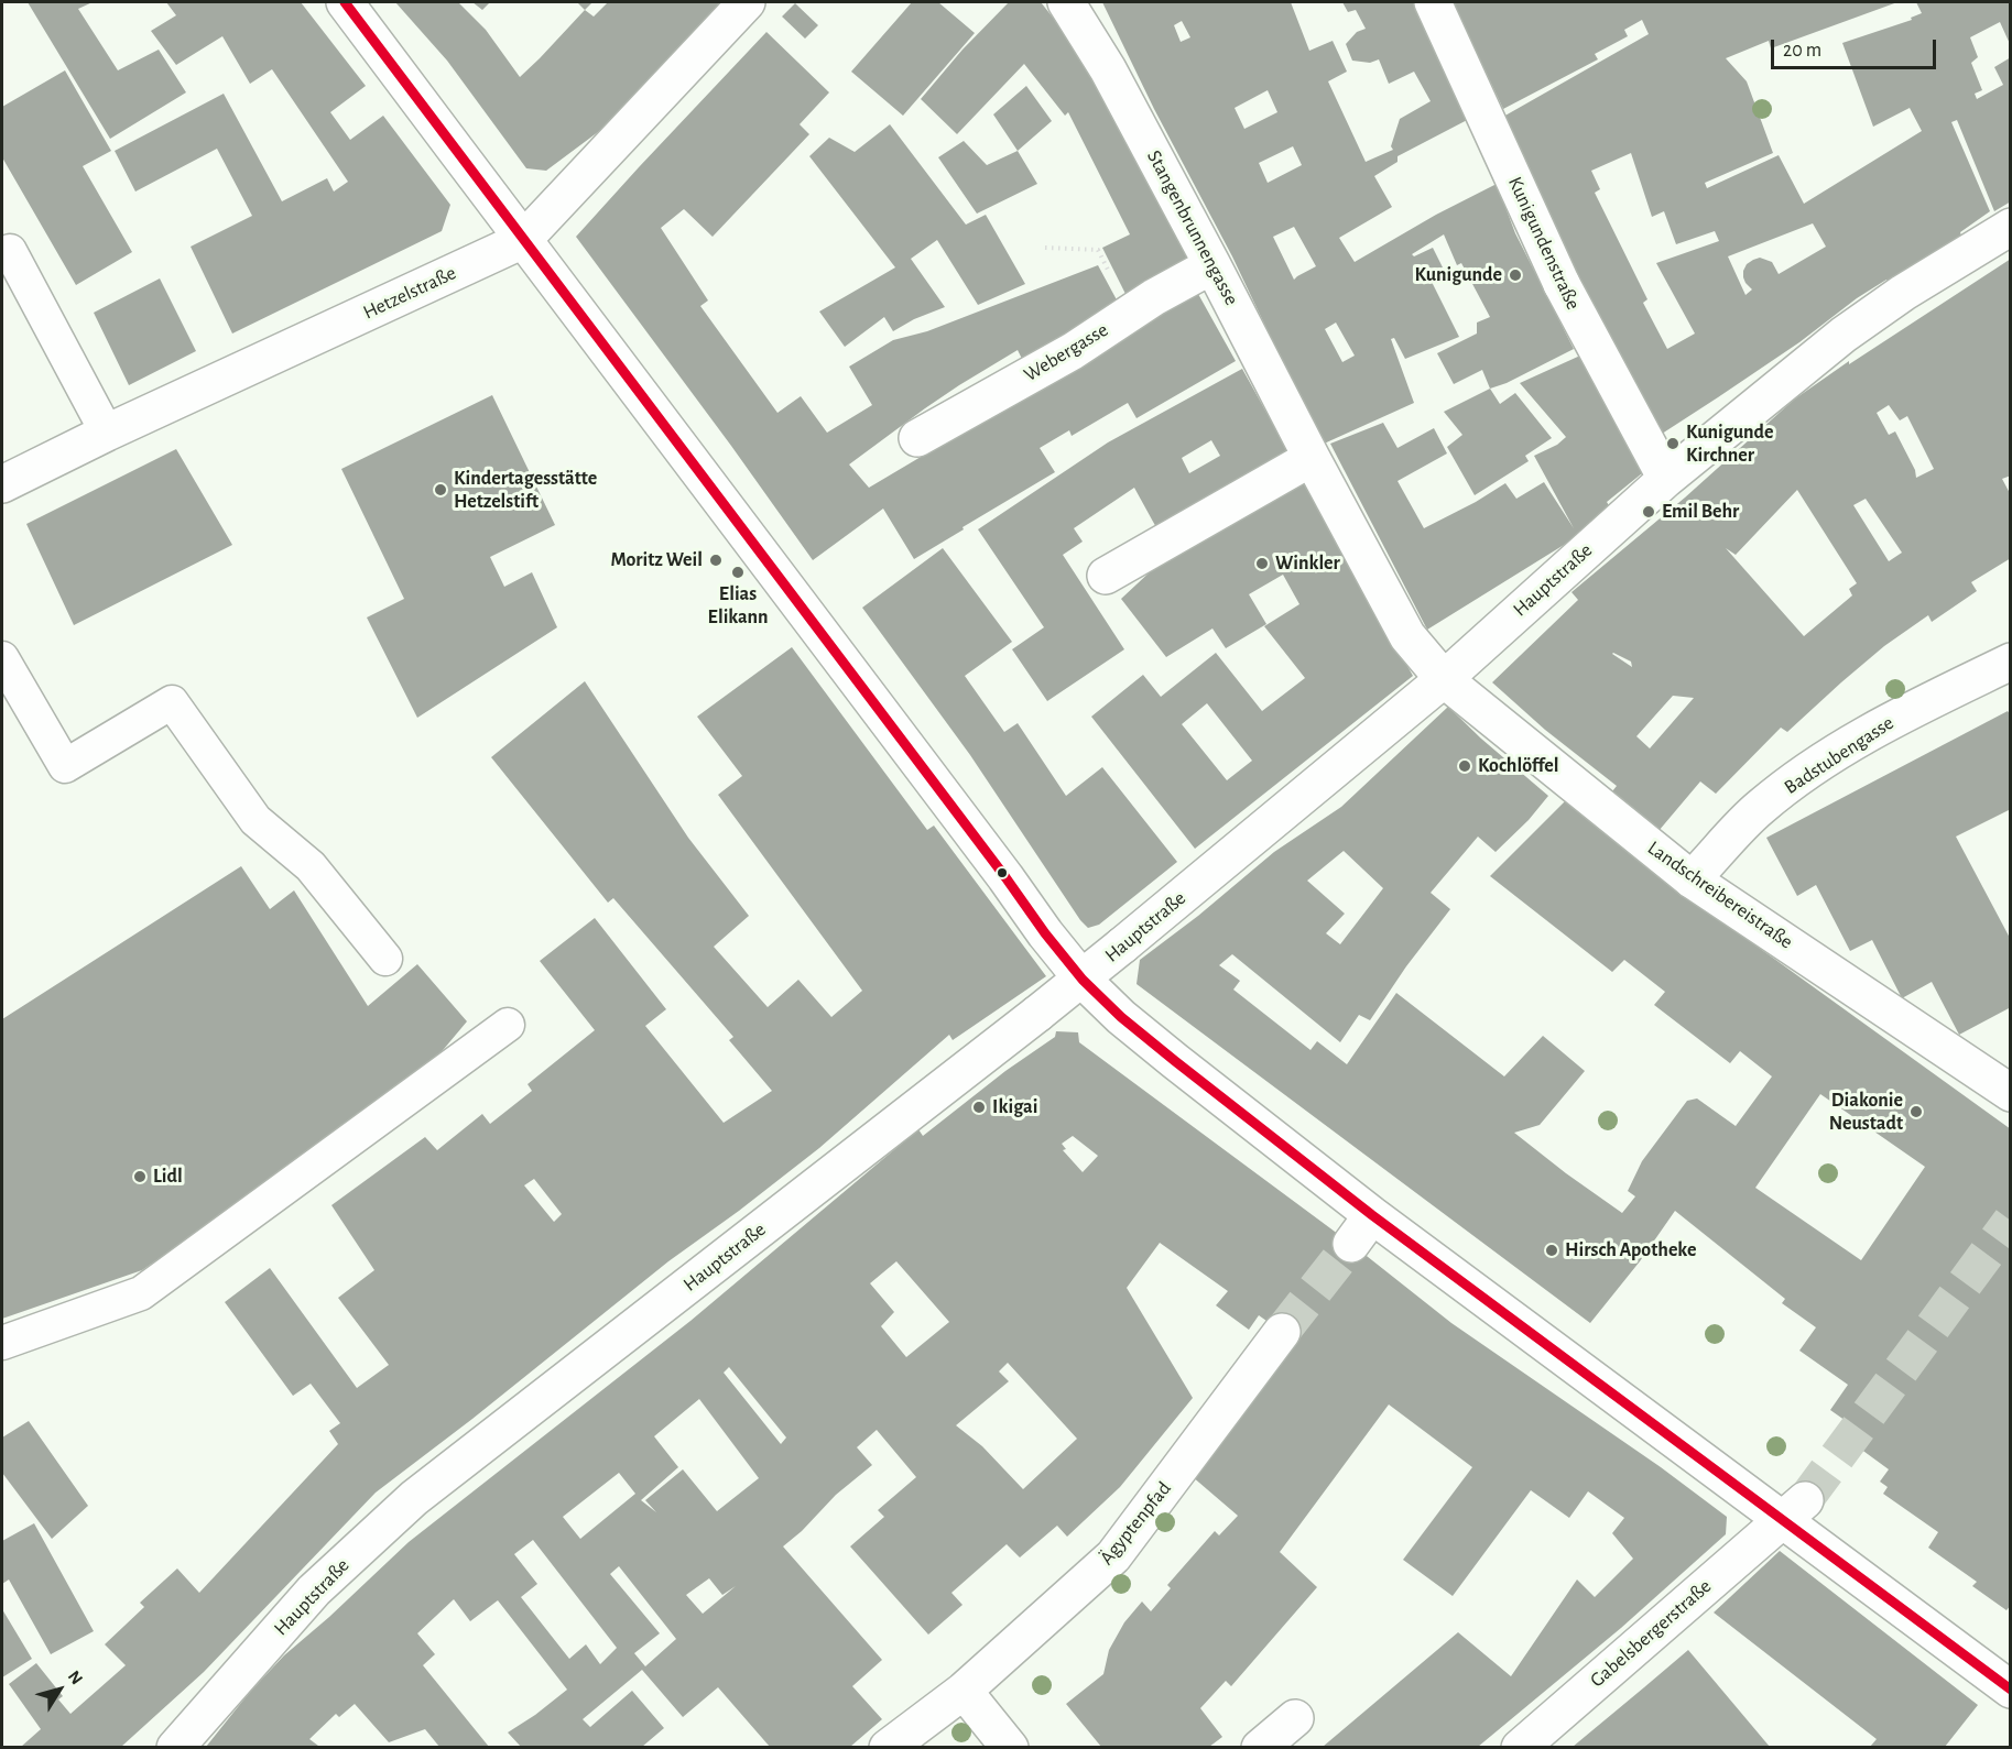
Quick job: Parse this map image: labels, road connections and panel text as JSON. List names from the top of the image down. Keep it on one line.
{"streets":{"street":["Stangenbrunnengasse","Kunigundenstraße","Hetzelstraße","Webergasse","Hauptstraße","Badstubengasse","Landschreibereistraße","Ägyptenpfad","Gabelsbergerstraße"]},"crossings":[["Stangenbrunnengasse","Webergasse"],["Stangenbrunnengasse","Hauptstraße"],["Stangenbrunnengasse","Landschreibereistraße"],["Kunigundenstraße","Hauptstraße"],["Hauptstraße","Landschreibereistraße"],["Badstubengasse","Landschreibereistraße"]],"places":["Kunigunde","Kunigunde Kirchner","Kindertagesstätte Hetzelstift","Emil Behr","Moritz Weil","Winkler","Elias Elikann","Kochlöffel","Ikigai","Diakonie Neustadt","Lidl","Hirsch Apotheke"],"scale_bar":"20 m","north":"top right"}
